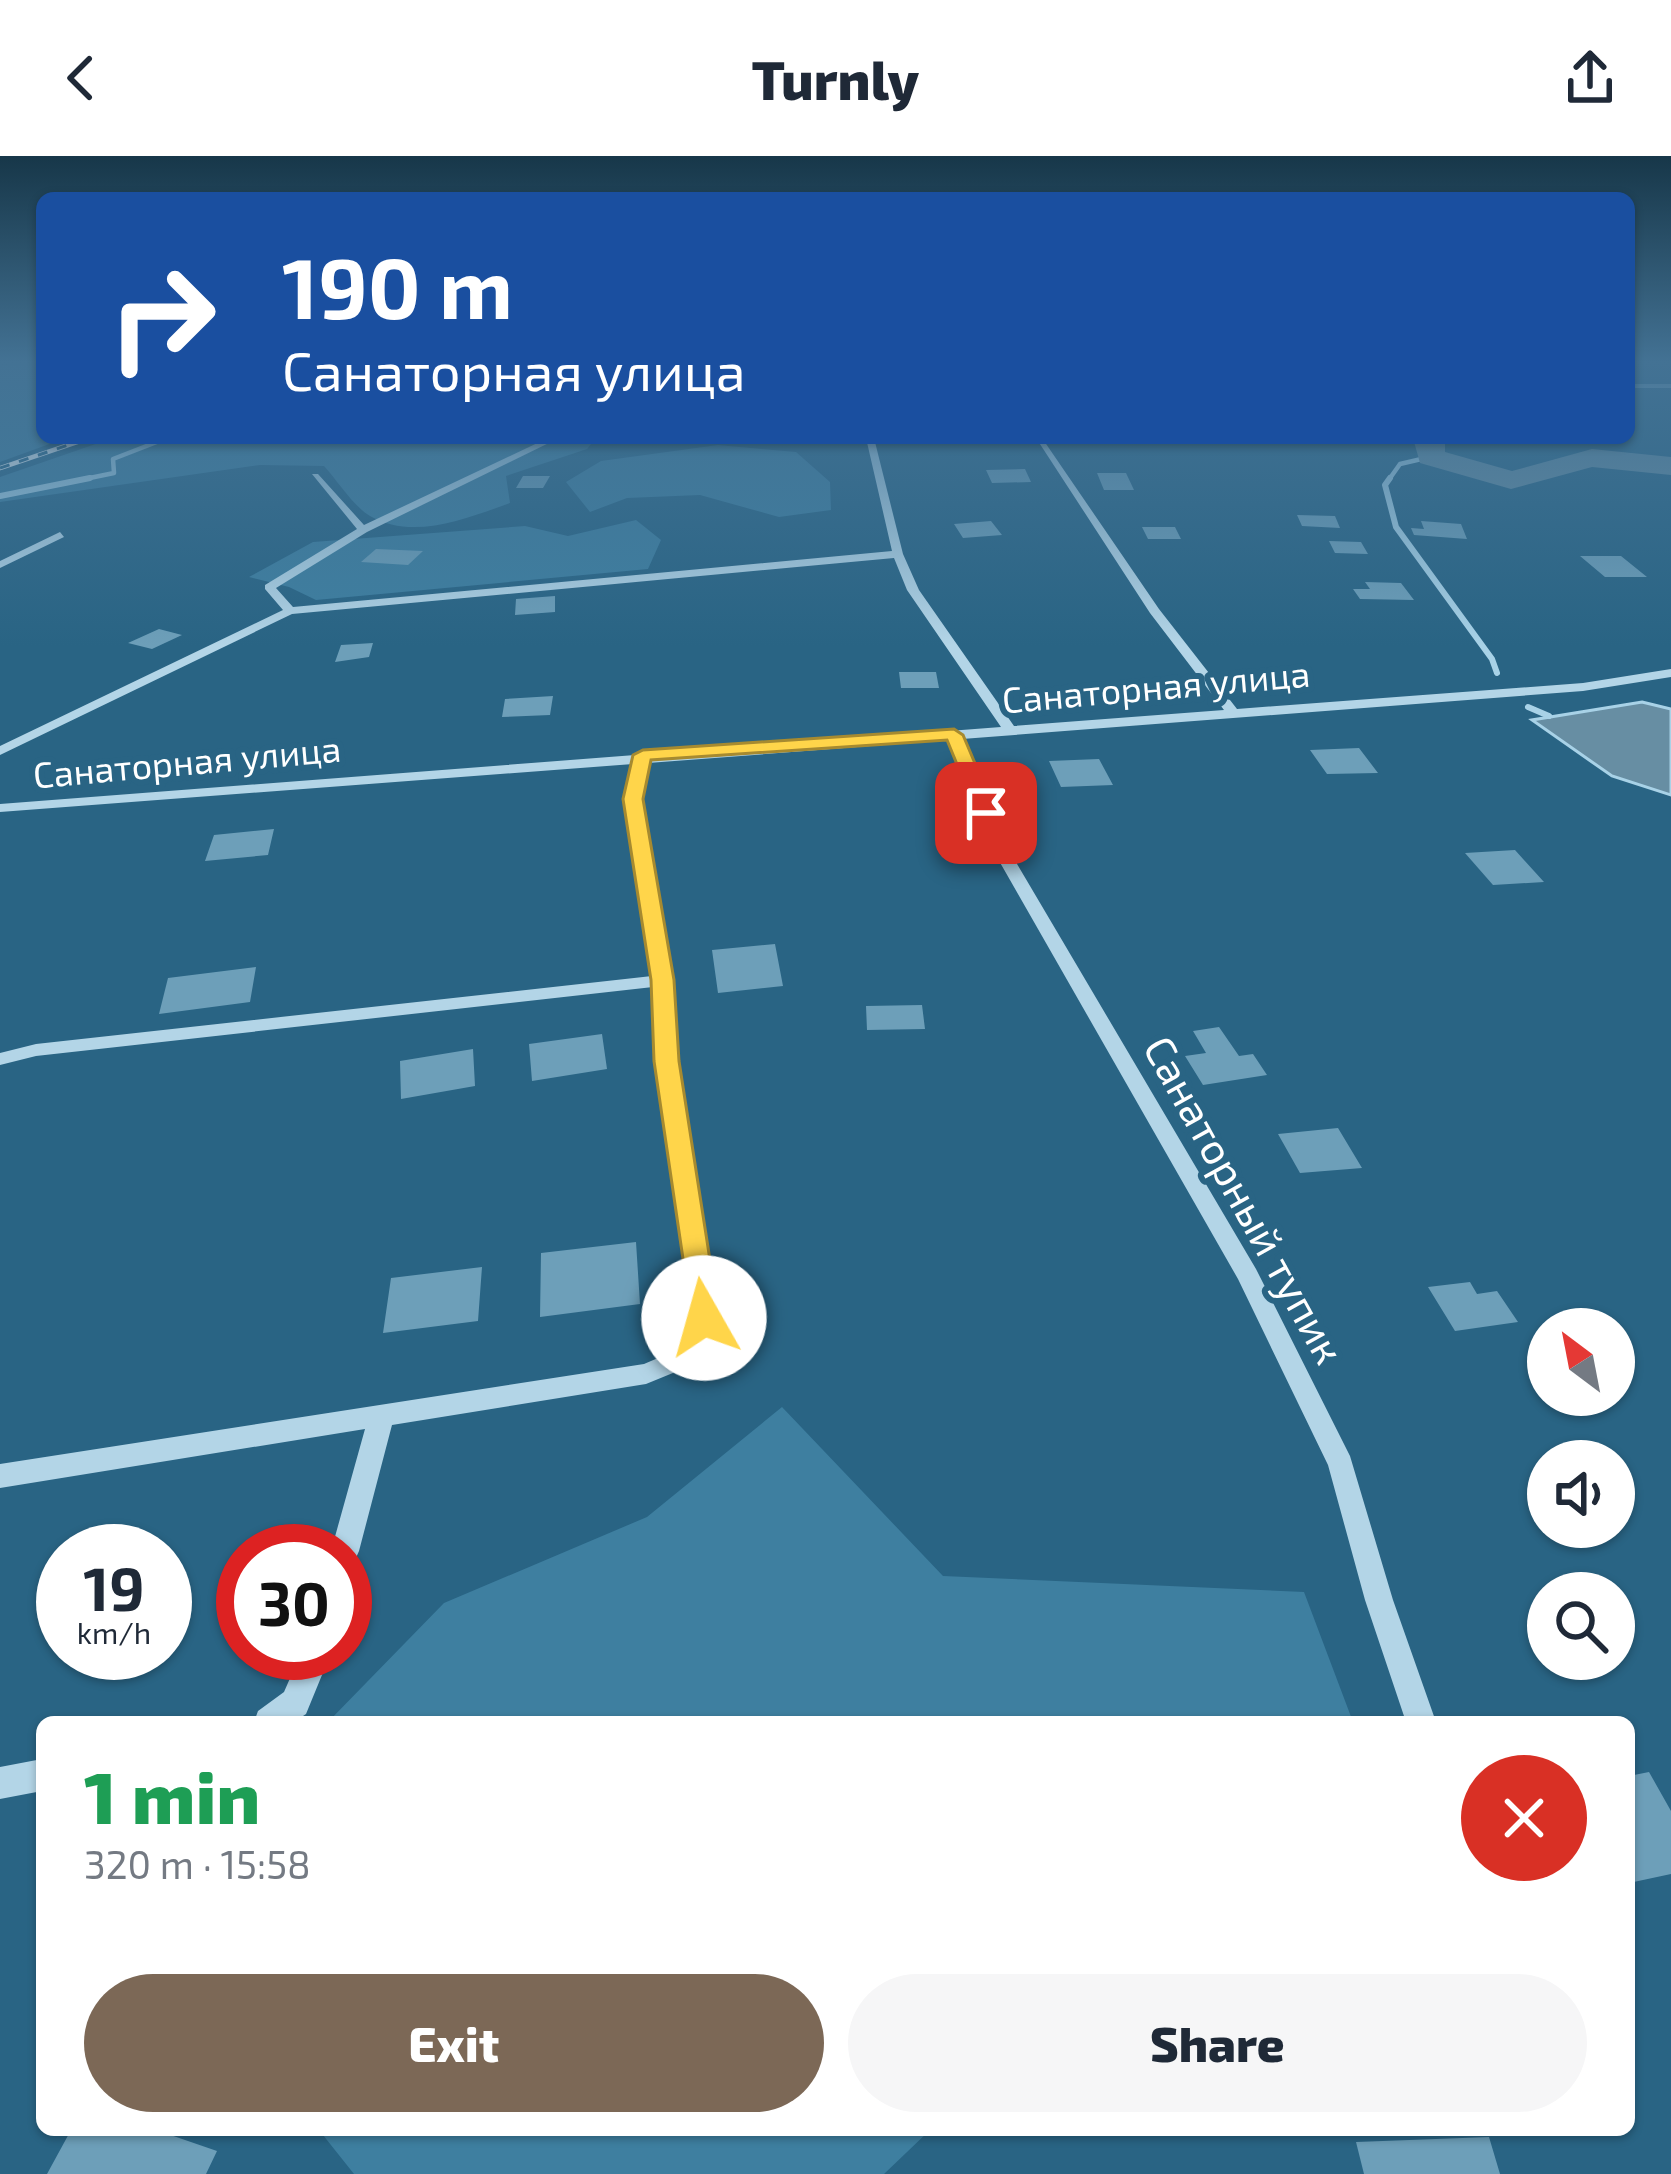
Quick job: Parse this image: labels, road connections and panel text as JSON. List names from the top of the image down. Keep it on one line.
{"streets":{"street":["Санаторная улица","Санаторный тупик"]},"crossings":[["Санаторная улица","Санаторный тупик"]],"north":"top left","page":{"header":"Turnly","turn":["190 m","Санаторная улица"],"speed":"19 km/h","limit":"30","heading":["1 min","320 m · 15:58"],"buttons":["Exit","Share"]}}
